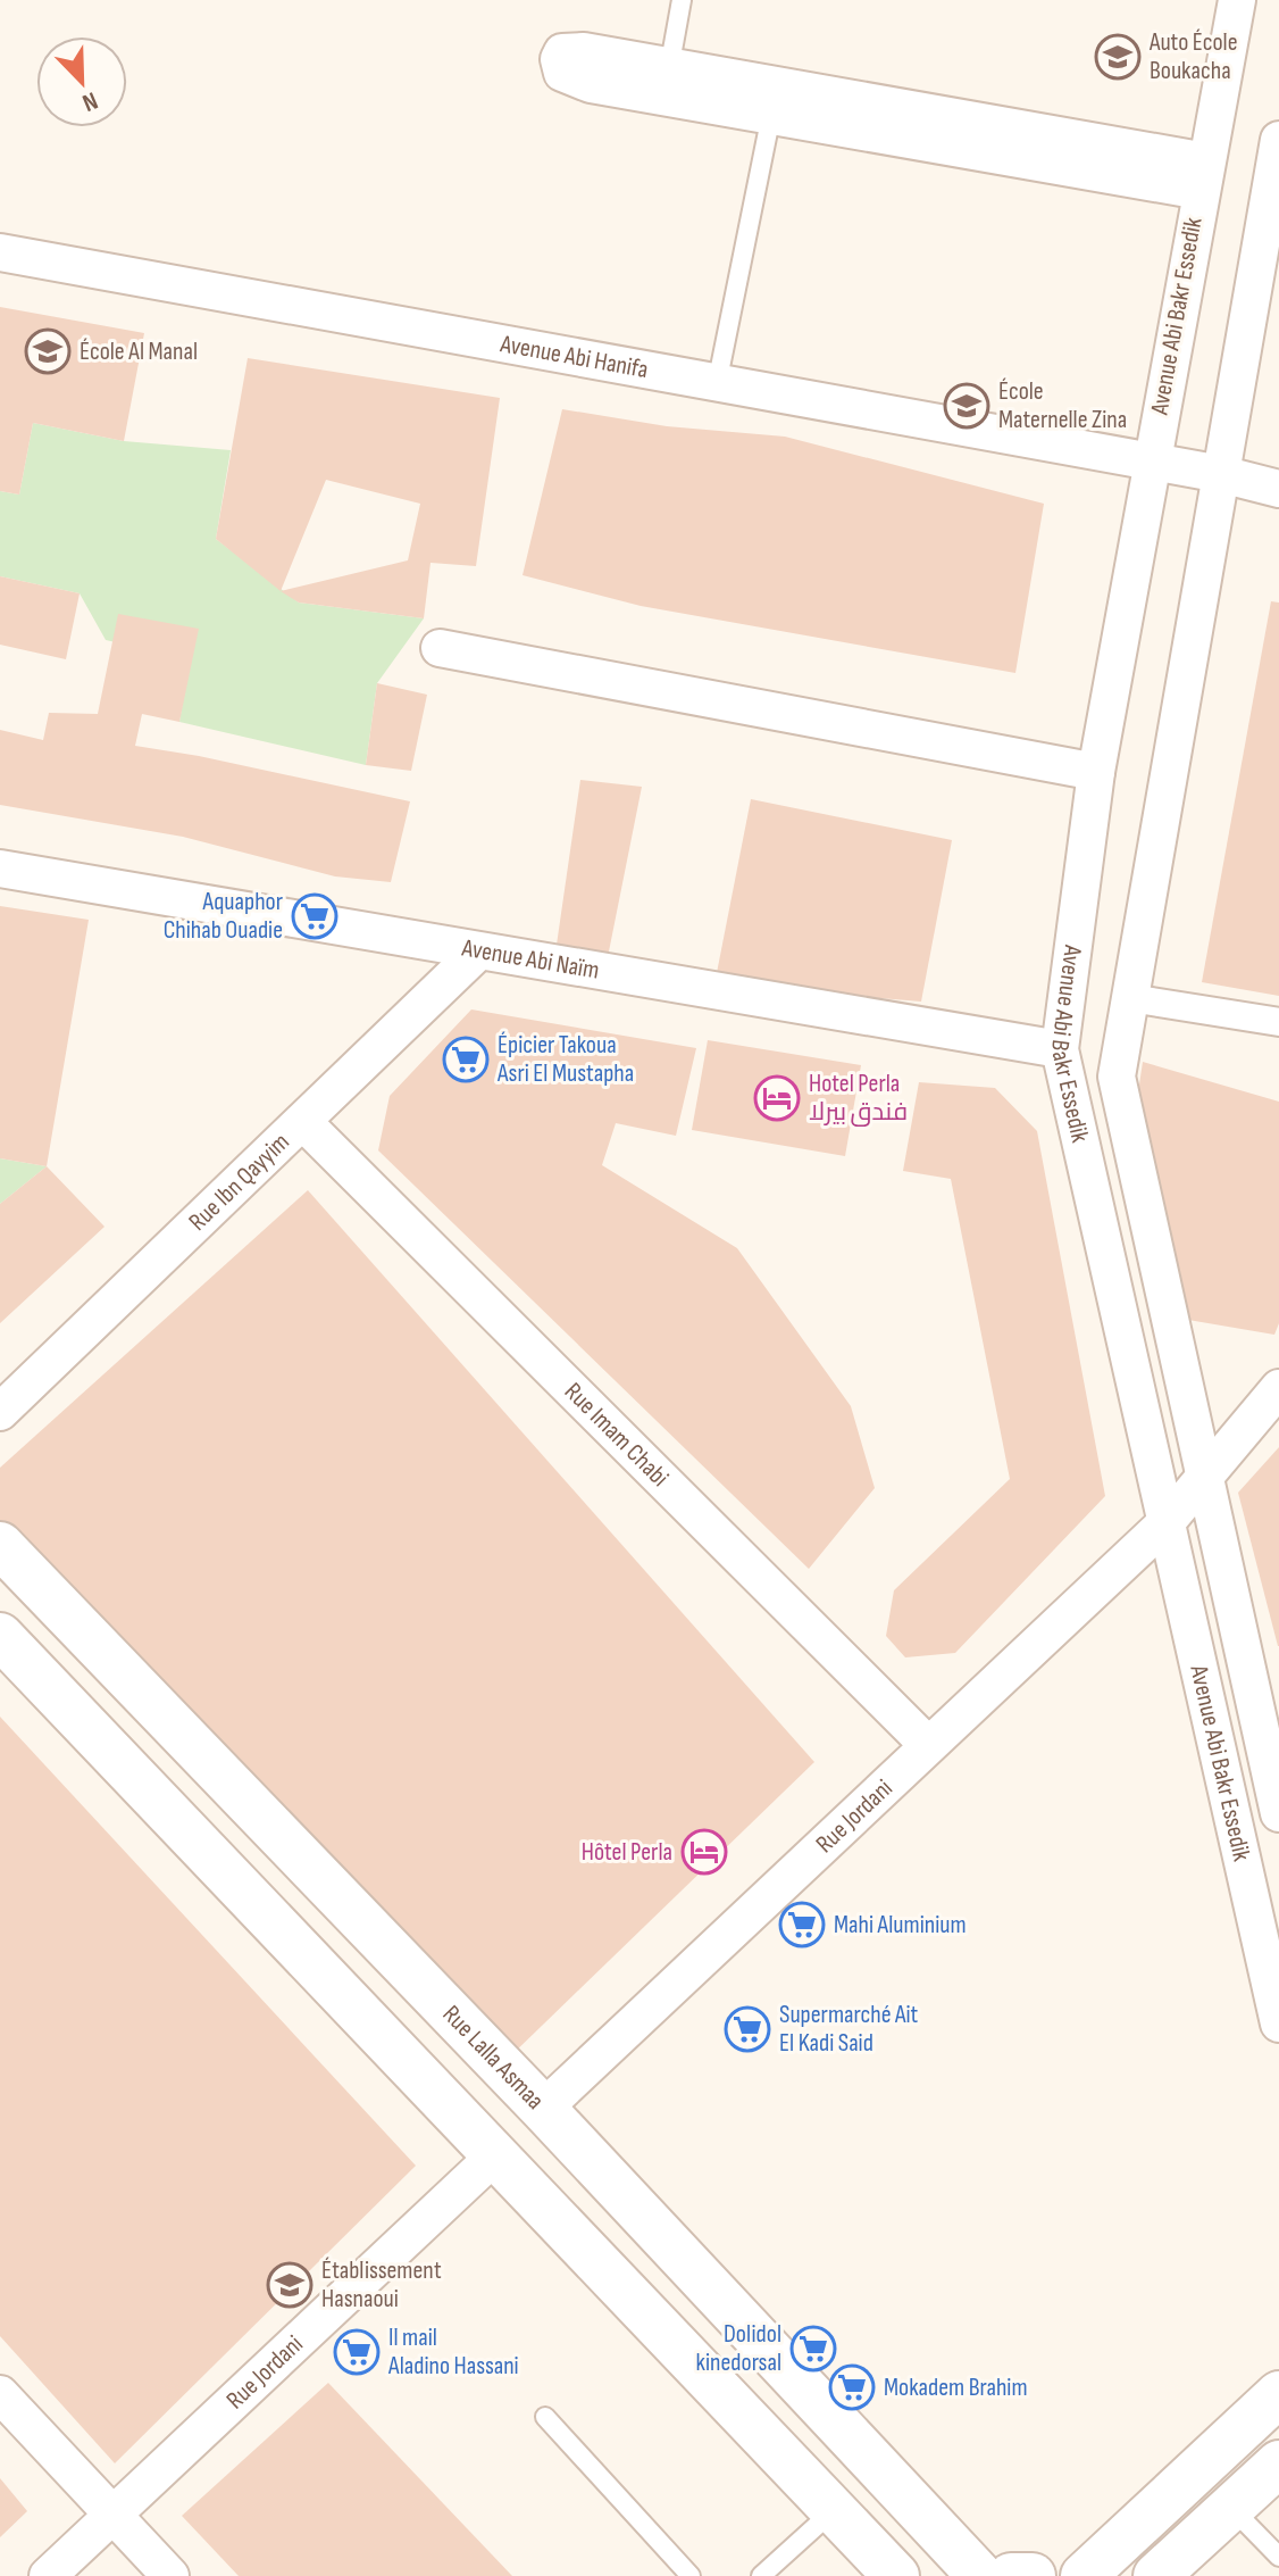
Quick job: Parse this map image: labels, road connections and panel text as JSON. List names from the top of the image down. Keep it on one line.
{"streets":{"street":["Avenue Abi Bakr Essedik","Avenue Abi Hanifa","Avenue Abi Naïm","Rue Ibn Qayyim","Rue Imam Chabi","Rue Jordani","Rue Lalla Asmaa"]},"crossings":[["Avenue Abi Bakr Essedik","Avenue Abi Hanifa"],["Avenue Abi Bakr Essedik","Avenue Abi Naïm"],["Avenue Abi Bakr Essedik","Rue Jordani"],["Avenue Abi Naïm","Rue Ibn Qayyim"],["Rue Ibn Qayyim","Rue Imam Chabi"],["Rue Imam Chabi","Rue Jordani"],["Rue Jordani","Rue Lalla Asmaa"]],"places":{"school or university":["Auto École Boukacha","École Al Manal","École Maternelle Zina","Établissement Hasnaoui"],"supermarket":["Aquaphor Chihab Ouadie","Épicier Takoua Asri El Mustapha","Mahi Aluminium","Supermarché Ait El Kadi Said","Dolidol kinedorsal","Il mail Aladino Hassani","Mokadem Brahim"],"hotel":["Hotel Perla فندق بيرلا","Hôtel Perla"]},"north":"bottom right"}
